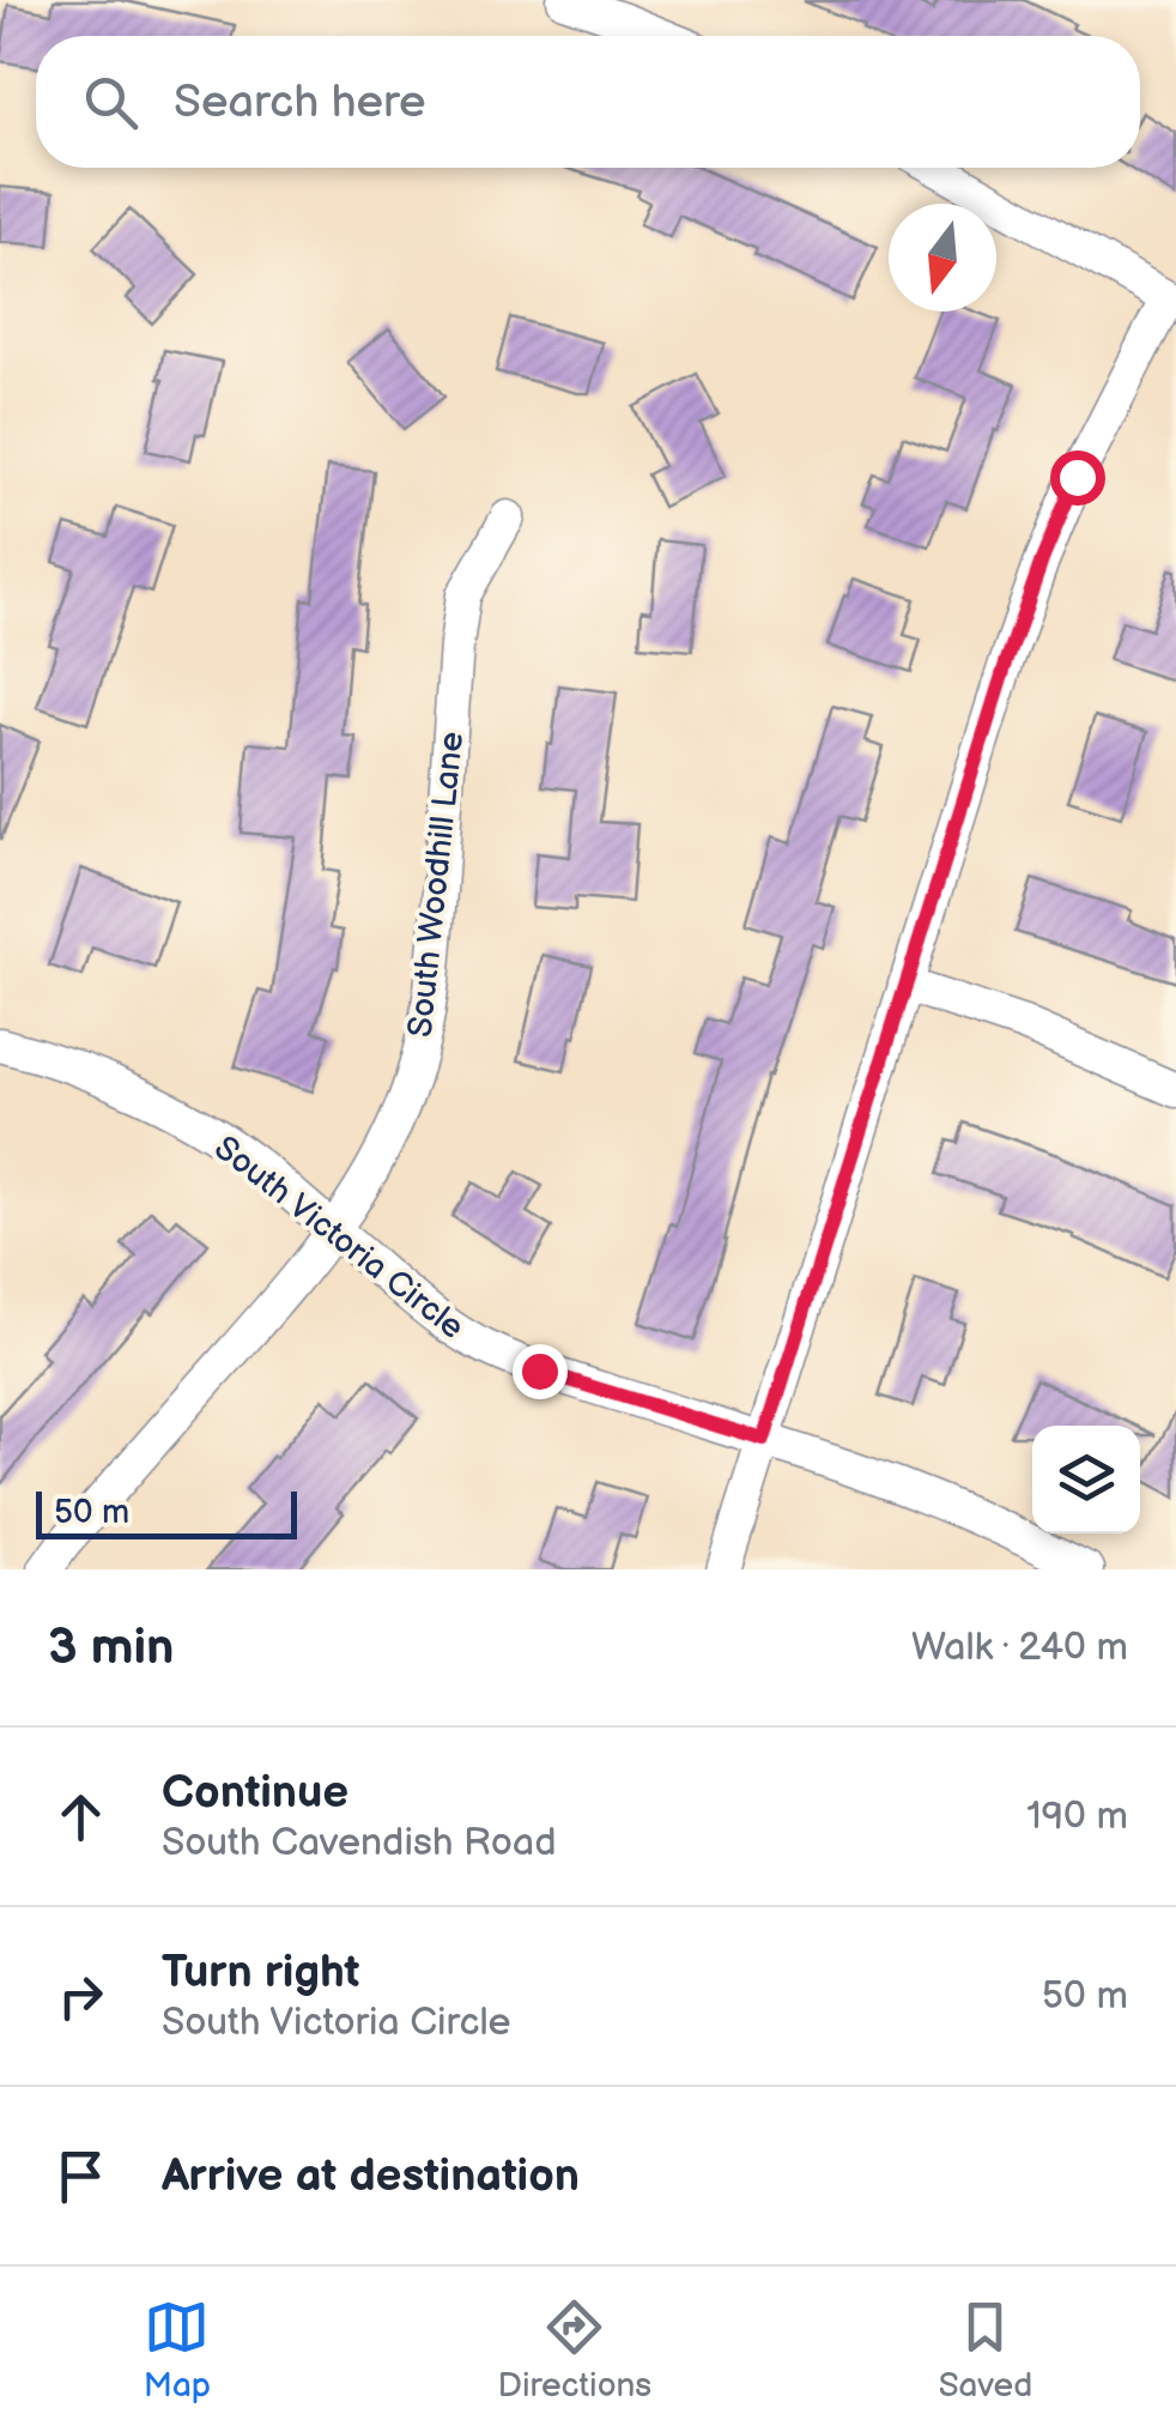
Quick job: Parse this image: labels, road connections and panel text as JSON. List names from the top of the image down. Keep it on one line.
{"streets":{"street":["South Woodhill Lane","South Victoria Circle"]},"crossings":[["South Woodhill Lane","South Victoria Circle"]],"scale_bar":"50 m","north":"bottom","page":{"search":"Search here","scale":"50 m","heading":["3 min","Walk · 240 m"],"list":[["Continue","South Cavendish Road","190 m"],["Turn right","South Victoria Circle","50 m"],"Arrive at destination"],"nav":["Map","Directions","Saved"]}}
